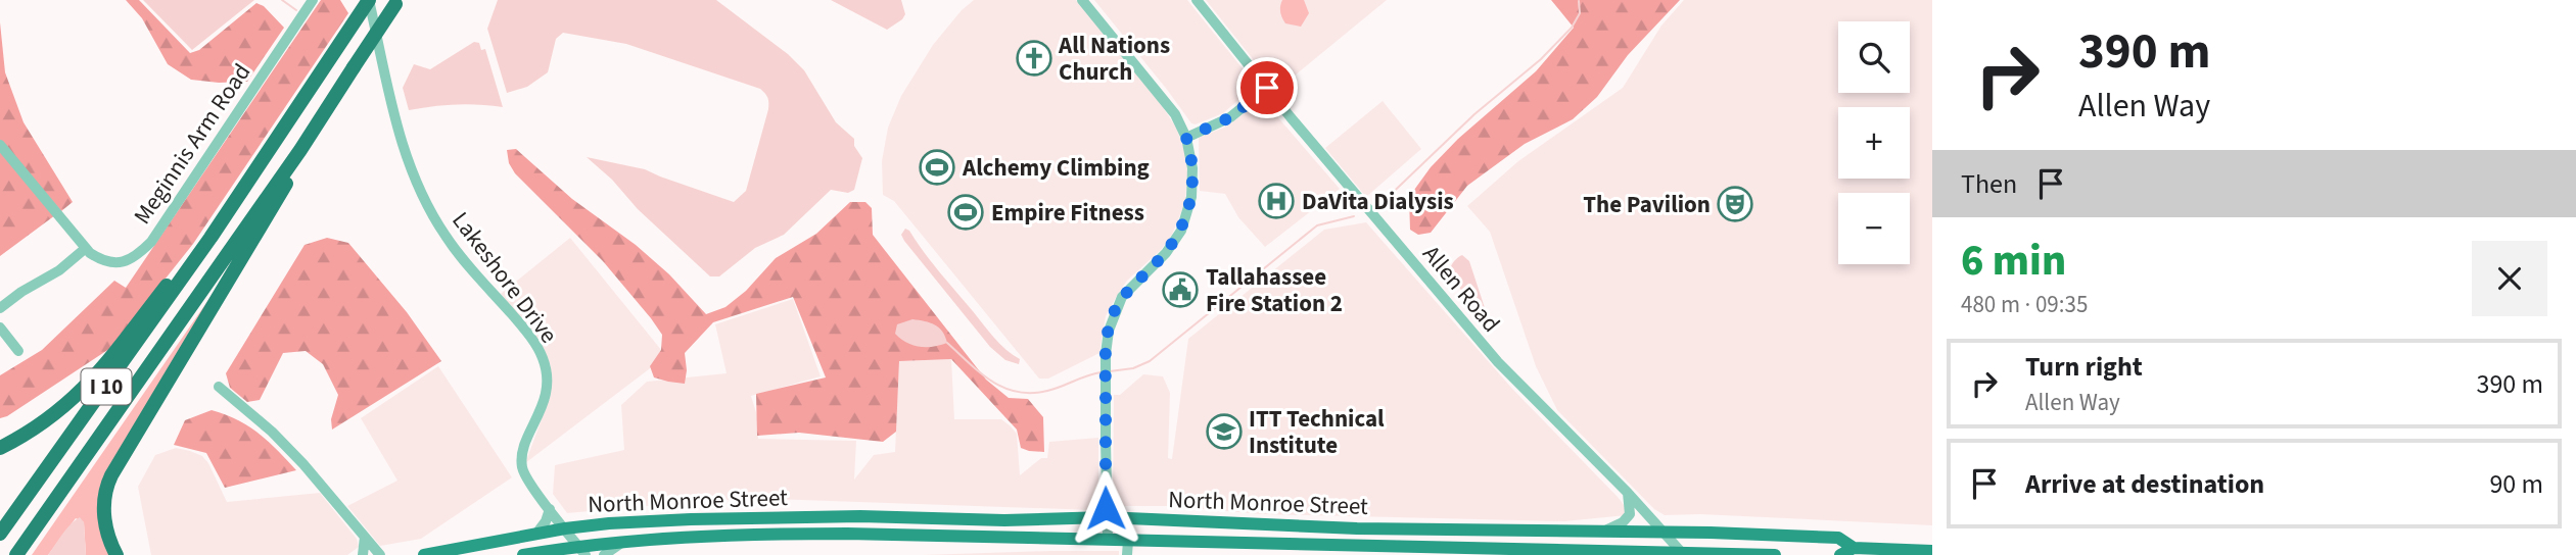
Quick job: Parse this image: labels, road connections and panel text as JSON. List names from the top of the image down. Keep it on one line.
{"streets":{"highway":["I 10"],"main road":["North Monroe Street"],"street":["Meginnis Arm Road","Lakeshore Drive","Allen Road"]},"crossings":[["Lakeshore Drive","I 10"],["Lakeshore Drive","North Monroe Street"],["Allen Road","North Monroe Street"]],"places":{"church":["All Nations Church"],"sports":["Alchemy Climbing","Empire Fitness"],"hospital":["DaVita Dialysis"],"theatre":["The Pavilion"],"public building":["Tallahassee Fire Station 2"],"school or university":["ITT Technical Institute"]},"page":{"turn":["390 m","Allen Way"],"map_buttons":["+","−"],"then":"Then","heading":["6 min","480 m · 09:35"],"list":[{"name":"Turn right","note":"Allen Way","value":"390 m"},{"name":"Arrive at destination","value":"90 m"}]}}
